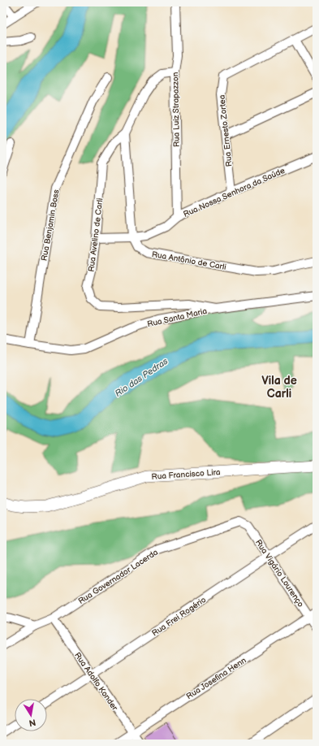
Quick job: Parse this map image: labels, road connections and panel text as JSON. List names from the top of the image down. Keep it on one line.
{"streets":{"street":["Rua Luiz Strapazzon","Rua Ernesto Zortea","Rua Nossa Senhora da Saúde","Rua Benjamin Boss","Rua Avelino de Carli","Rua Antônio de Carli","Rua Santa Maria","Rua Francisco Lira","Rua Vigário Lourenço","Rua Governador Lacerda","Rua Frei Rogério","Rua Josefina Henn","Rua Adolfo Konder"]},"crossings":[["Rua Luiz Strapazzon","Rua Nossa Senhora da Saúde"],["Rua Luiz Strapazzon","Rua Avelino de Carli"],["Rua Ernesto Zortea","Rua Nossa Senhora da Saúde"],["Rua Nossa Senhora da Saúde","Rua Avelino de Carli"],["Rua Nossa Senhora da Saúde","Rua Antônio de Carli"],["Rua Benjamin Boss","Rua Santa Maria"],["Rua Avelino de Carli","Rua Santa Maria"],["Rua Vigário Lourenço","Rua Governador Lacerda"],["Rua Vigário Lourenço","Rua Frei Rogério"],["Rua Vigário Lourenço","Rua Josefina Henn"],["Rua Governador Lacerda","Rua Adolfo Konder"],["Rua Frei Rogério","Rua Adolfo Konder"],["Rua Josefina Henn","Rua Adolfo Konder"]],"districts":["Vila de Carli"],"water":["Rio das Pedras"],"north":"bottom"}
